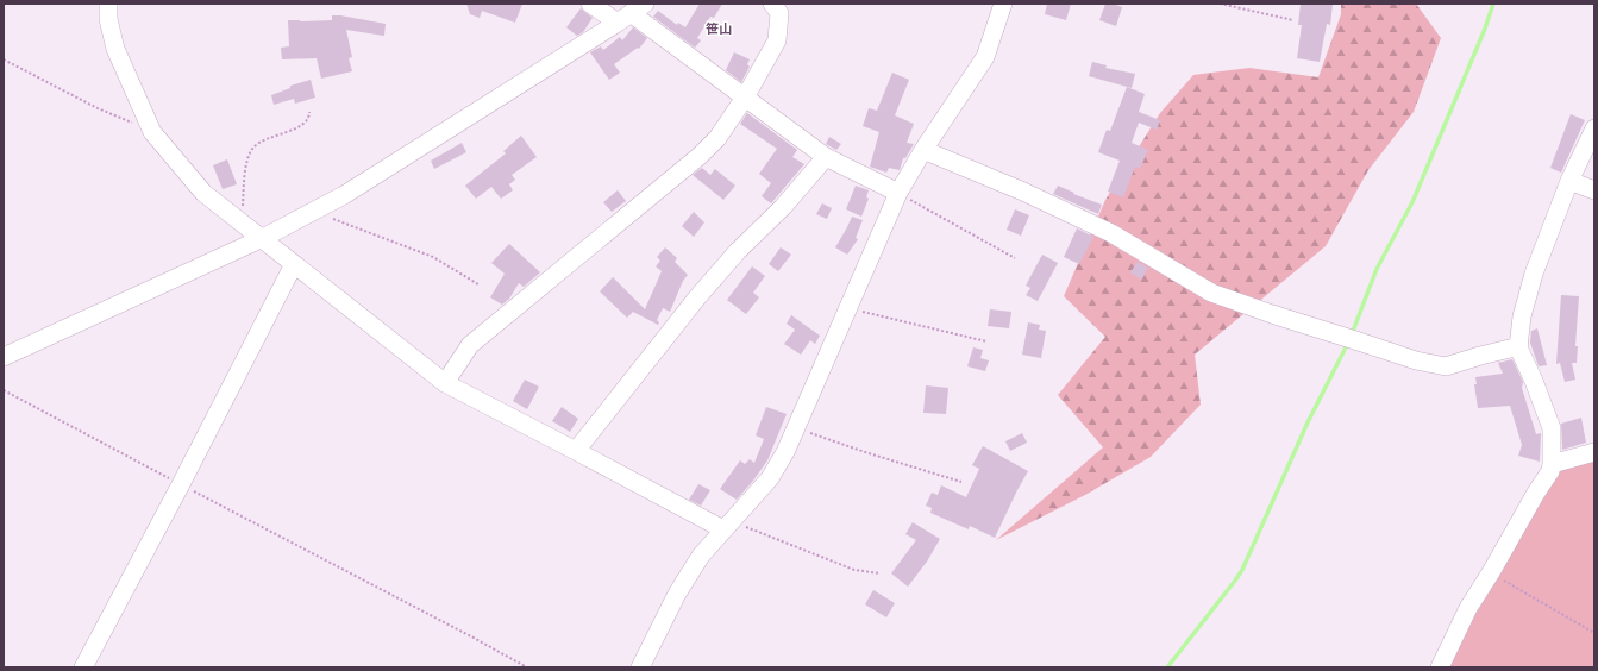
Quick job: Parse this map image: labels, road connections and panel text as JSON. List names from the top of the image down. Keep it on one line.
{"districts":["笹山"]}
